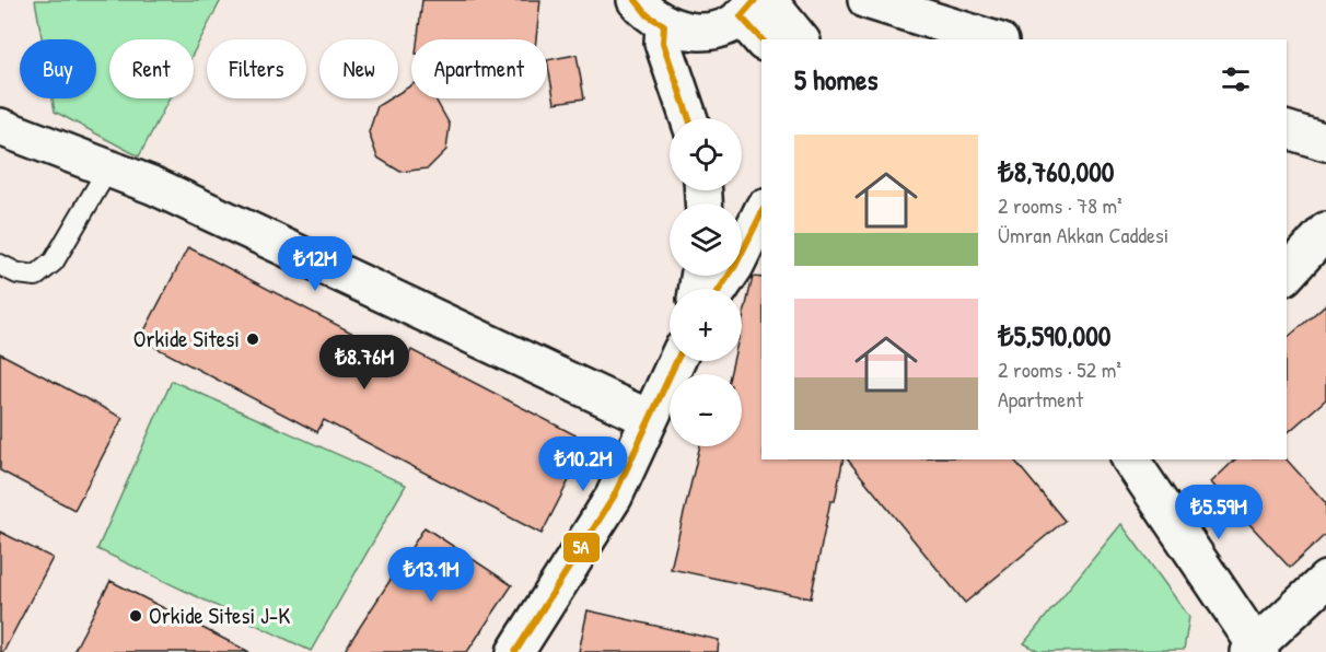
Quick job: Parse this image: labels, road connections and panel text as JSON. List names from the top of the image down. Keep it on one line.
{"places":["Orkide Sitesi","Orkide Sitesi J-K"],"lines":["transit line 5A"],"page":{"chip":["Buy","Rent","Filters","New","Apartment"],"heading":"5 homes","map_buttons":["+","−"],"list":[{"name":"₺8,760,000","note":"2 rooms · 78 m² · Ümran Akkan Caddesi"},{"name":"₺5,590,000","note":"2 rooms · 52 m² · Apartment"}],"price":["₺12M","₺8.76M","₺10.2M","₺5.59M","₺13.1M"]}}
